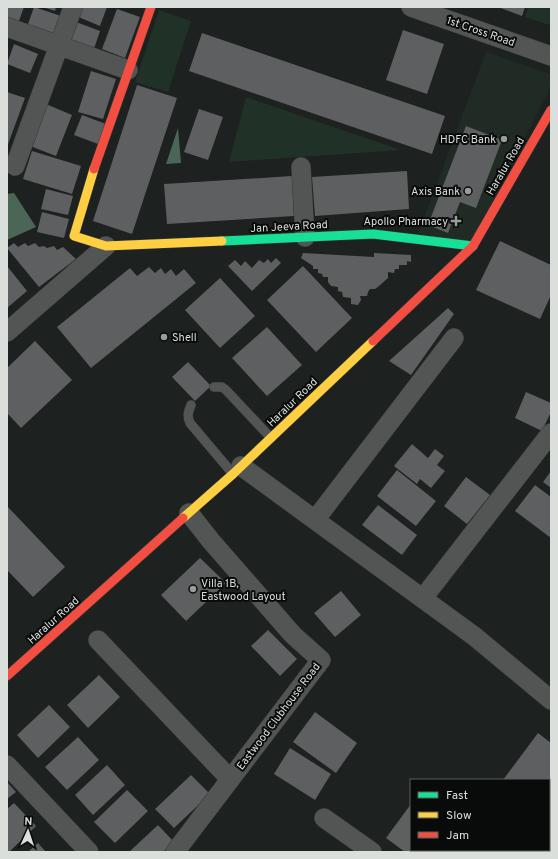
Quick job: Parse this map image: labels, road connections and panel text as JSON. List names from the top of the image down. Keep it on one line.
{"streets":{"street":["1st Cross Road","Haralur Road","Jan Jeeva Road","Eastwood Clubhouse Road"]},"crossings":[["Haralur Road","Jan Jeeva Road"],["Haralur Road","Eastwood Clubhouse Road"]],"places":{"other":["HDFC Bank","Axis Bank","Shell","Villa 1B, Eastwood Layout"],"health":["Apollo Pharmacy"]},"legend":["Fast","Slow","Jam"],"north":"top"}
